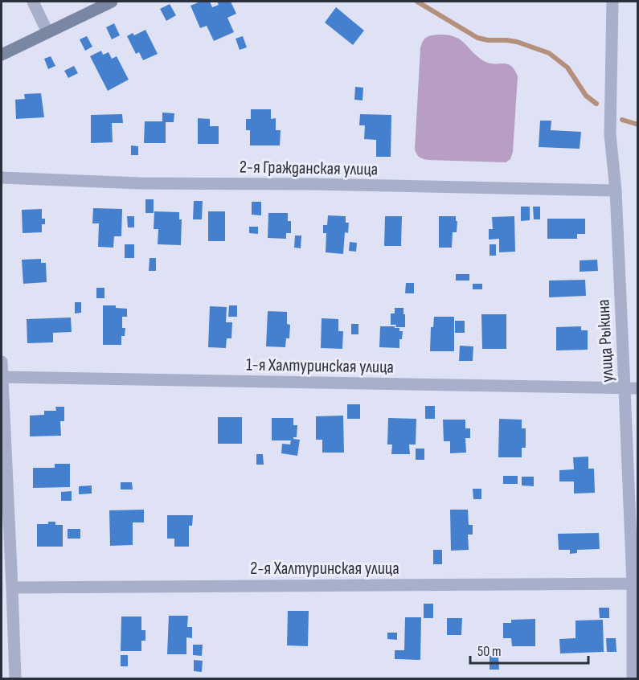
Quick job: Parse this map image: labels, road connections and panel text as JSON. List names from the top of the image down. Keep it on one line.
{"streets":{"street":["2-я Гражданская улица","улица Рыкина","1-я Халтуринская улица","2-я Халтуринская улица"]},"crossings":[["2-я Гражданская улица","улица Рыкина"],["улица Рыкина","1-я Халтуринская улица"],["улица Рыкина","2-я Халтуринская улица"]],"scale_bar":"50 m"}
